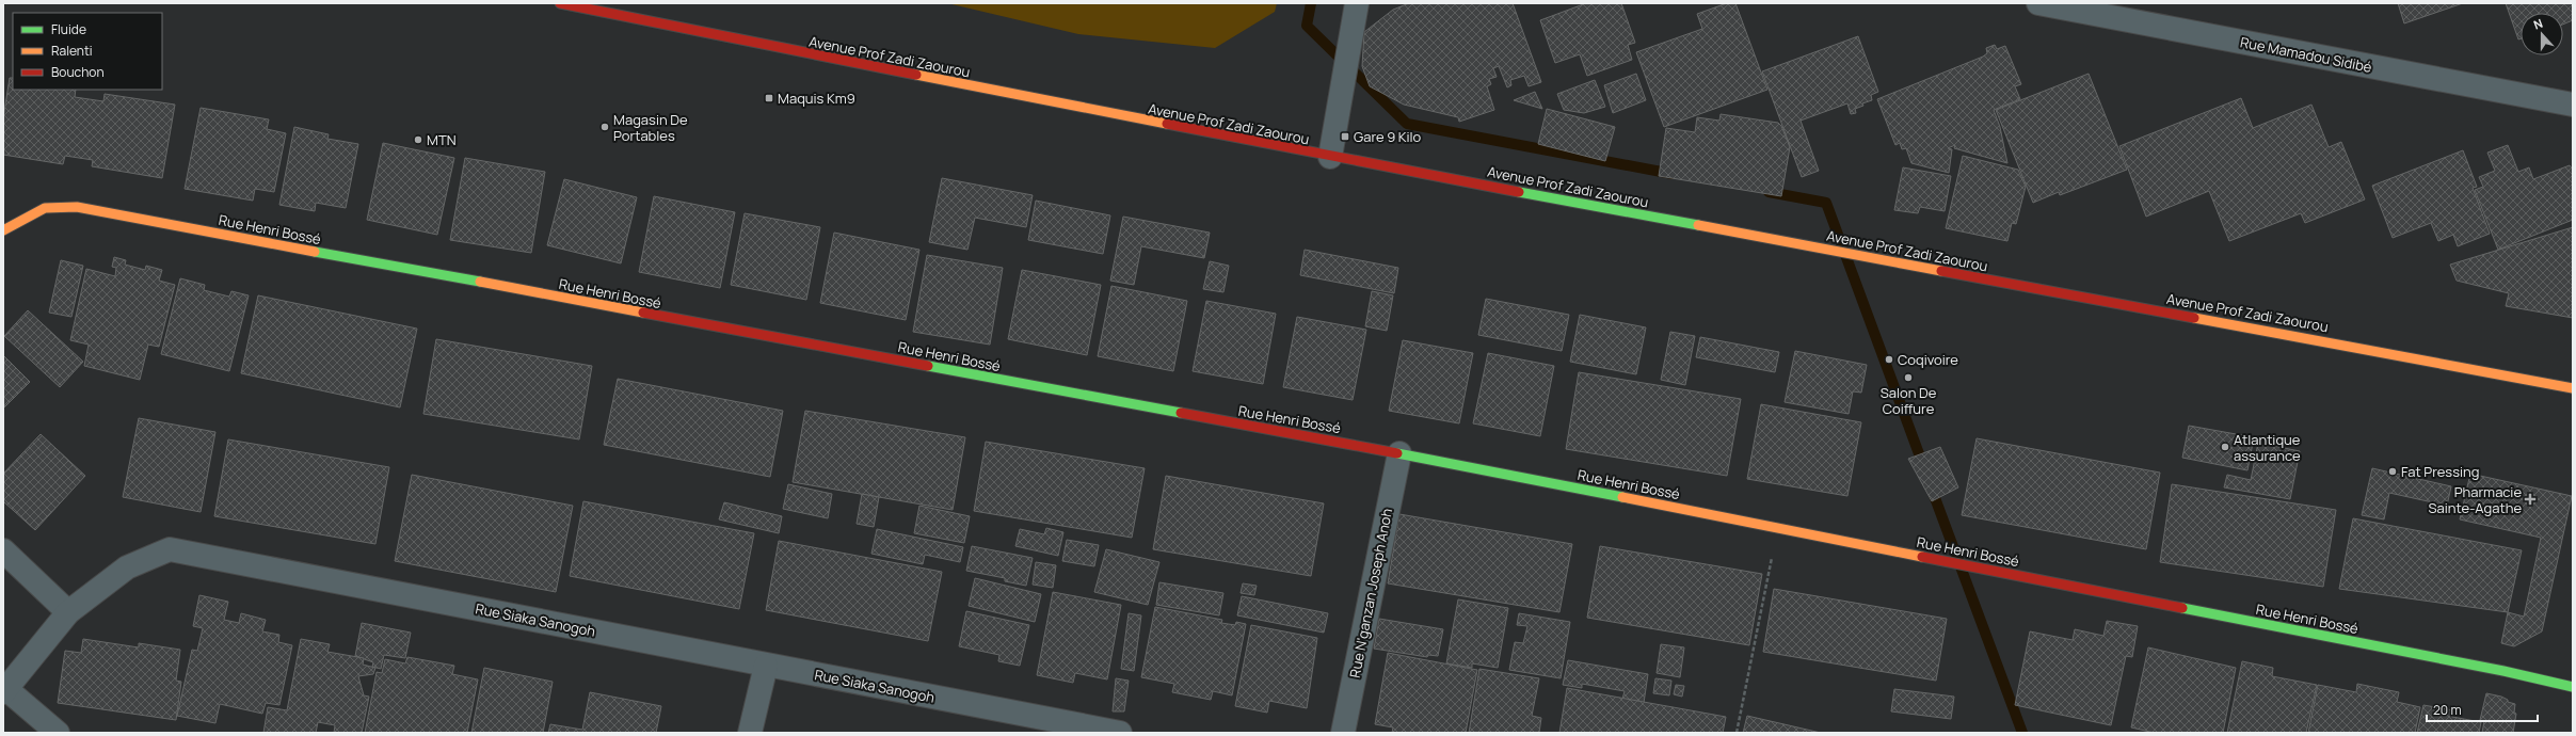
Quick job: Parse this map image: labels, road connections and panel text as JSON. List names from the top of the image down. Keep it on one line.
{"streets":{"street":["Rue Mamadou Sidibé","Avenue Prof Zadi Zaourou","Rue Henri Bossé","Rue N'ganzan Joseph Anoh","Rue Siaka Sanogoh"]},"crossings":[["Rue Henri Bossé","Rue N'ganzan Joseph Anoh"]],"places":{"transit":["Maquis Km9","Gare 9 Kilo"],"other":["Magasin De Portables","MTN","Coqivoire","Salon De Coiffure","Atlantique assurance","Fat Pressing"],"health":["Pharmacie Sainte-Agathe"]},"legend":["Fluide","Ralenti","Bouchon"],"scale_bar":"20 m","north":"top"}
